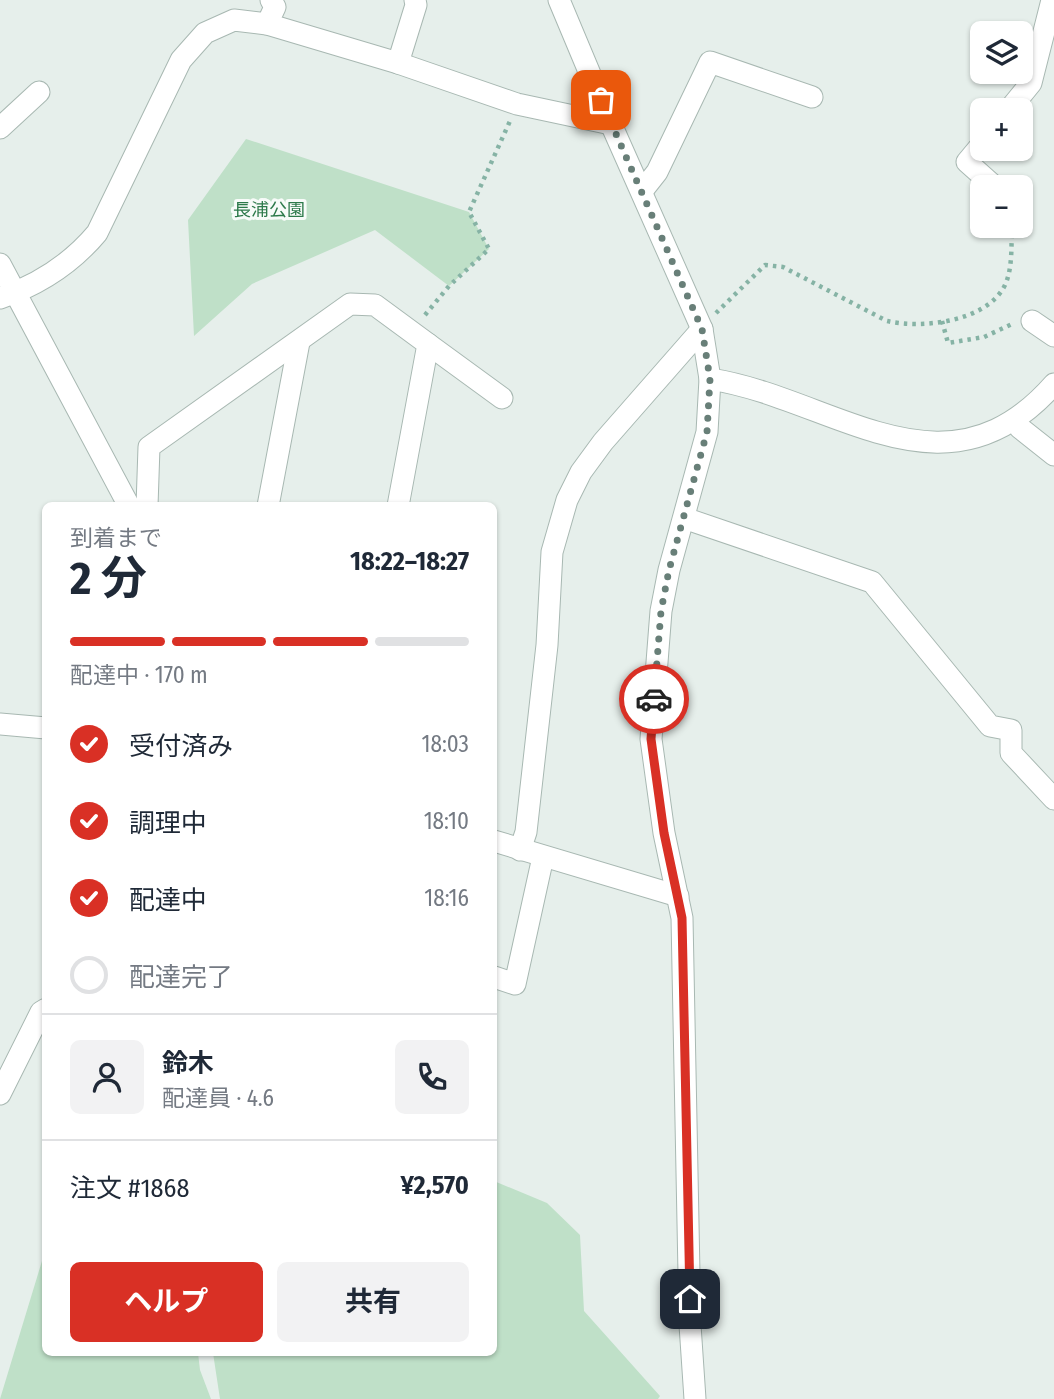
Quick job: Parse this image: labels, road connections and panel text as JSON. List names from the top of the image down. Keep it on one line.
{"parks":["長浦公園"],"page":{"map_buttons":["+","−"],"heading":["2 分","到着まで","18:22–18:27"],"panel":["鈴木","配達員 · 4.6","注文 #1868","¥2,570"],"bar":"配達中 · 170 m","list":[["受付済み","18:03"],["調理中","18:10"],["配達中","18:16"],"配達完了"],"buttons":["ヘルプ","共有"]}}
